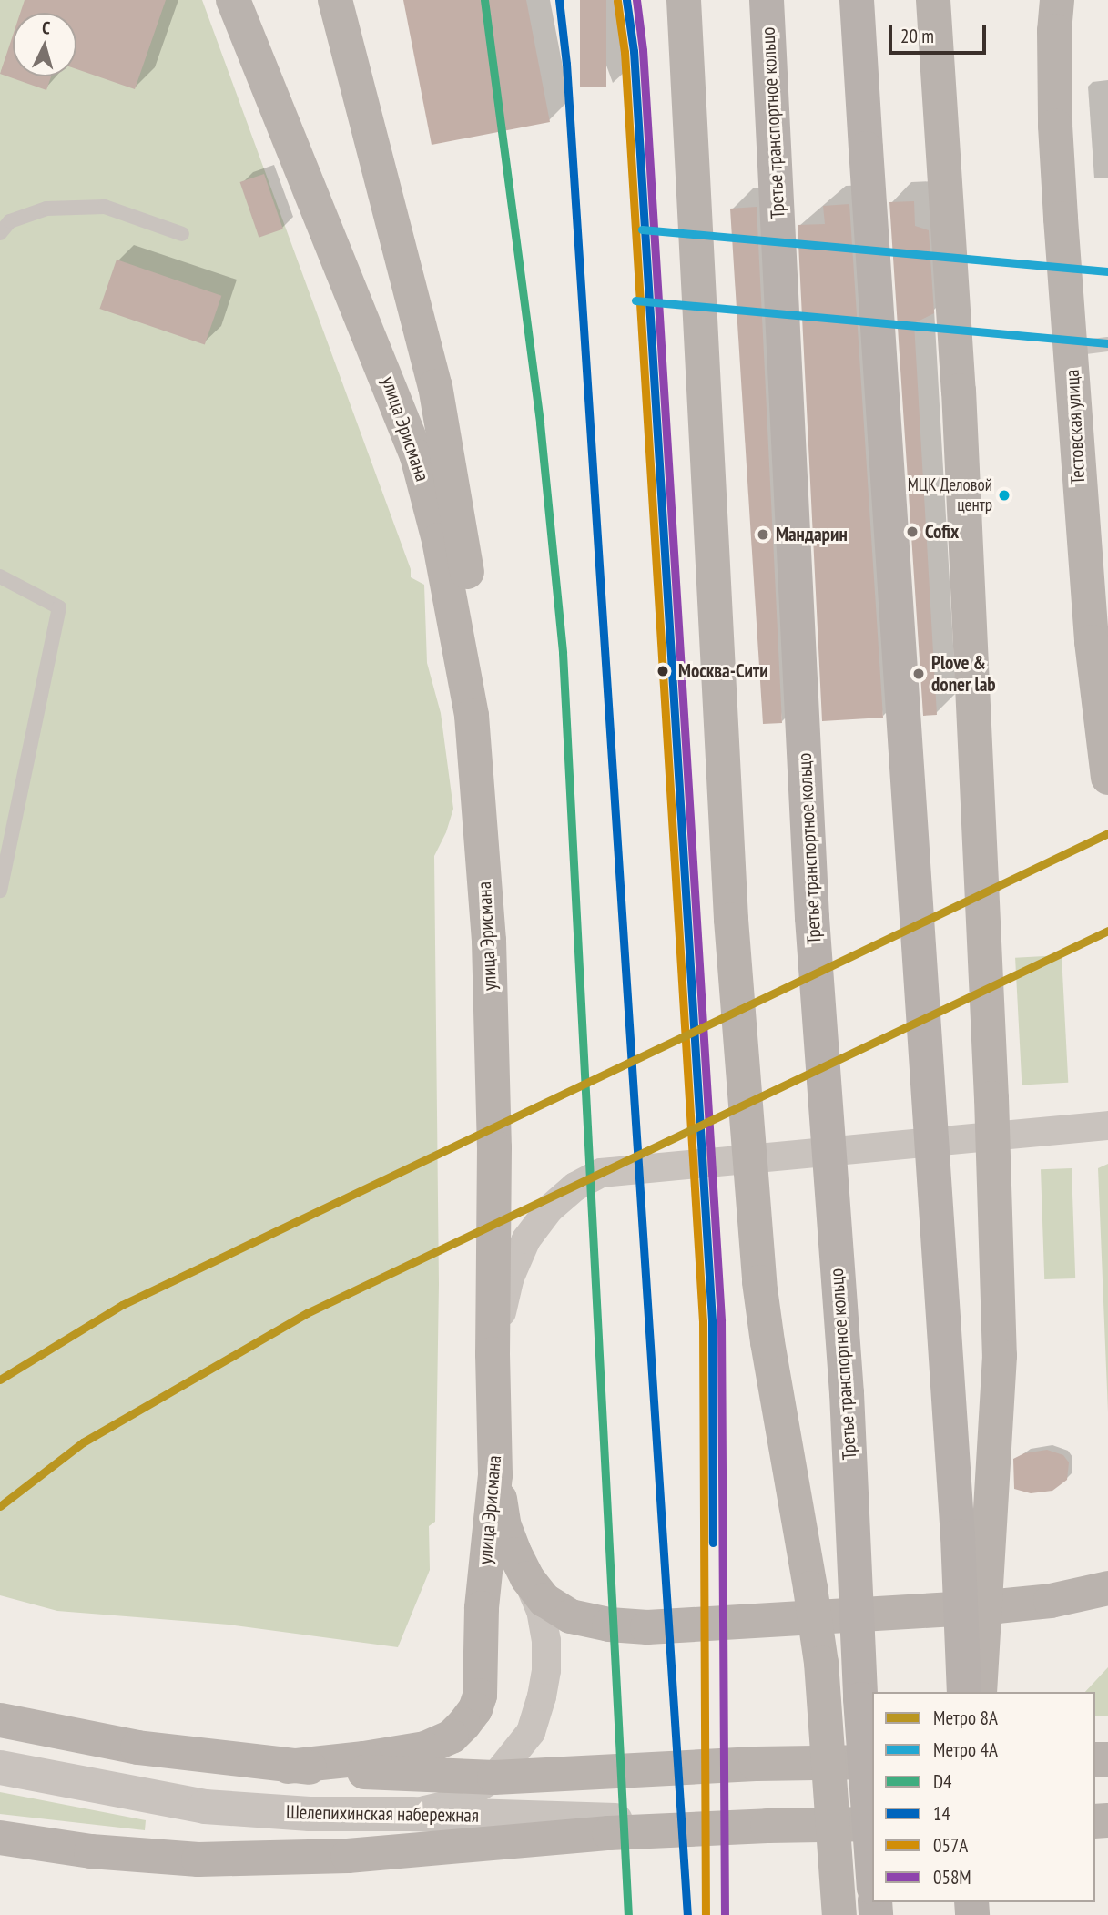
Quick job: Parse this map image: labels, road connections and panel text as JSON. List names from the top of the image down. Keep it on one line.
{"streets":{"main road":["Третье транспортное кольцо","Тестовская улица","улица Эрисмана","Шелепихинская набережная"]},"crossings":[["улица Эрисмана","Шелепихинская набережная"]],"places":["МЦК Деловой центр","Cofix","Мандарин","Москва-Сити","Plove & doner lab"],"lines":["transit line D4","transit line 14","transit line 058М","transit line 057А","metro line 4А","metro line 8А"],"legend":["Метро 8А","Метро 4А","D4","14","057А","058М"],"scale_bar":"20 m","north":"top"}
